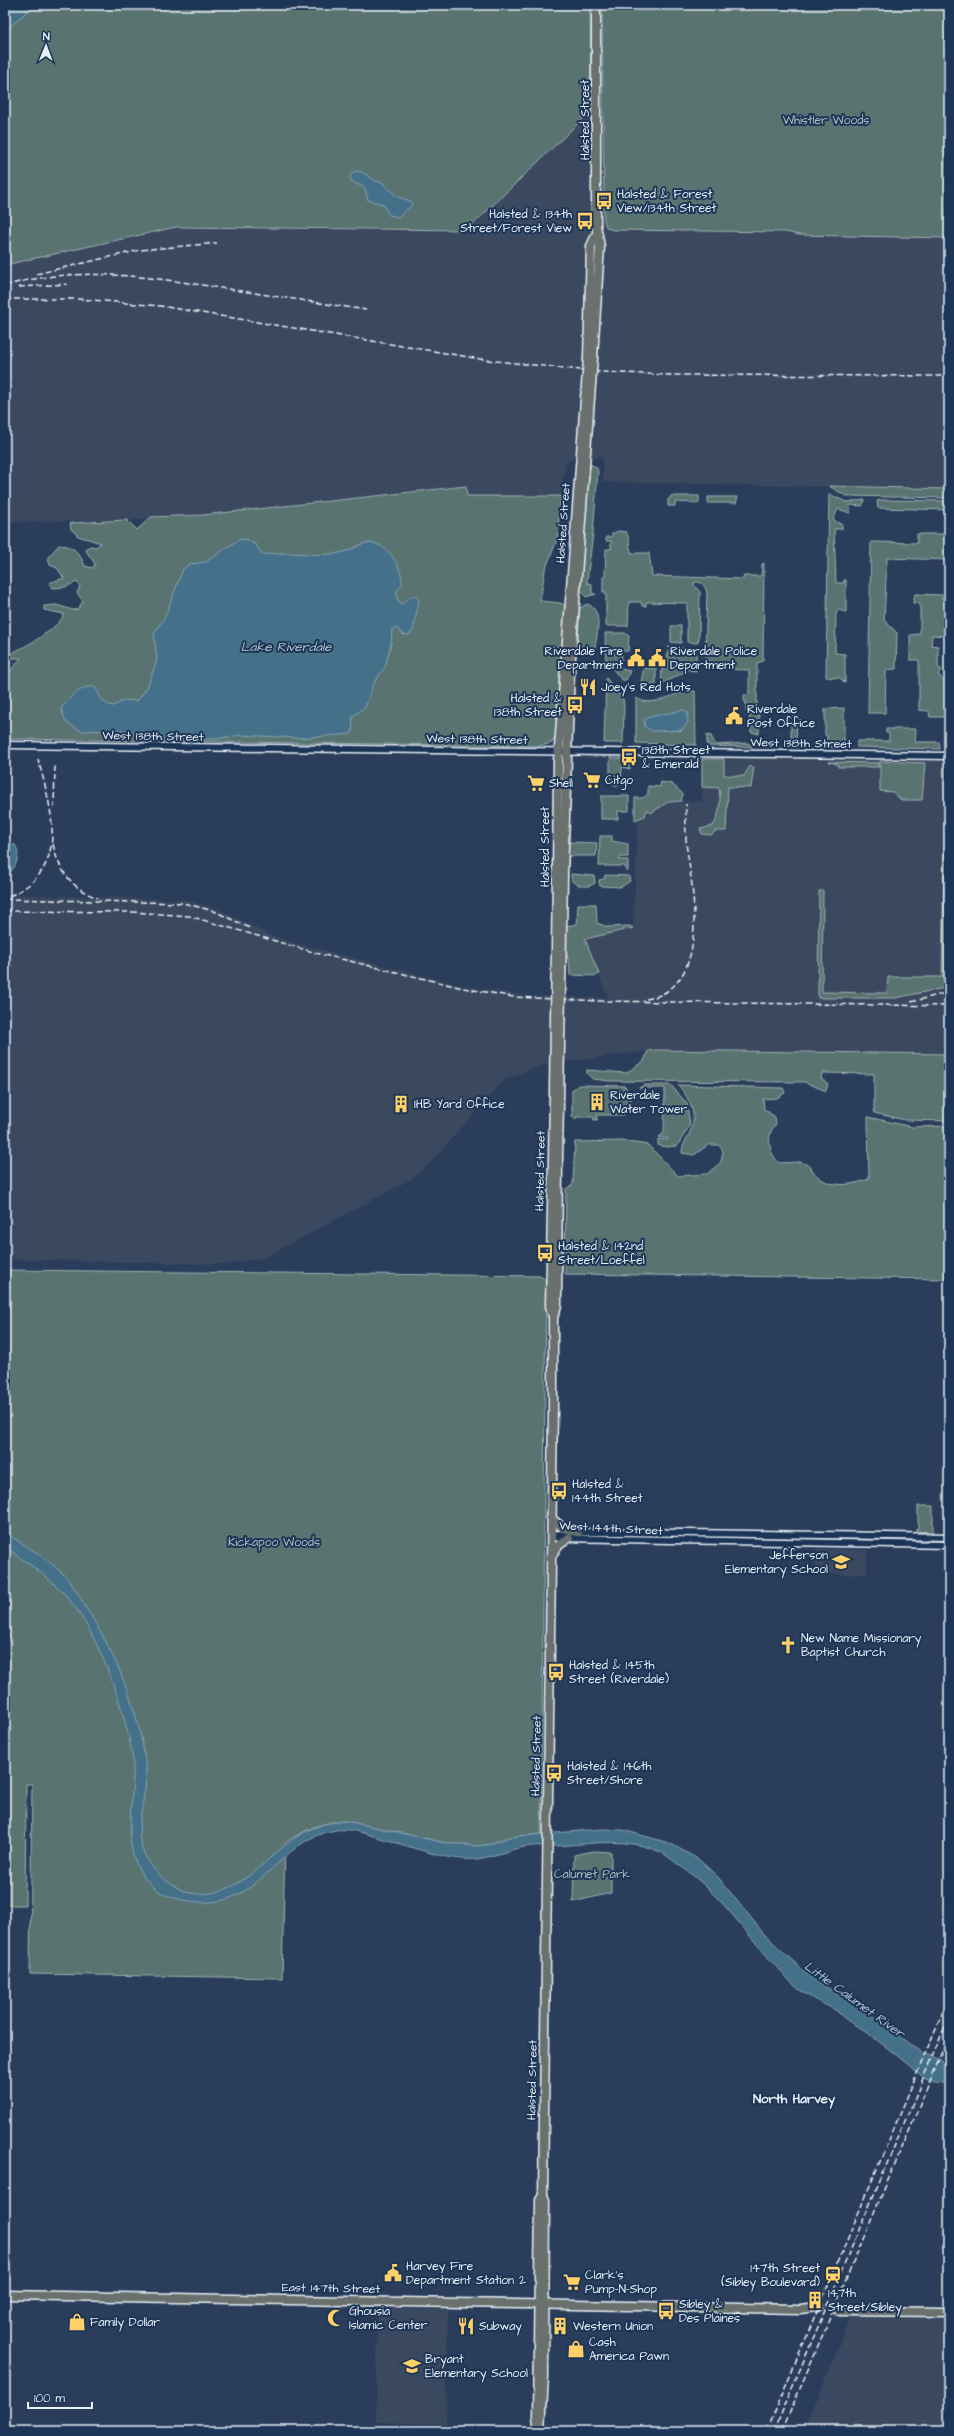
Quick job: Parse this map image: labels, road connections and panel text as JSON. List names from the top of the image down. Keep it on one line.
{"streets":{"main road":["Halsted Street","East 147th Street"],"street":["West 138th Street","West 144th Street"]},"crossings":[["Halsted Street","West 138th Street"],["Halsted Street","West 144th Street"],["Halsted Street","East 147th Street"]],"districts":["North Harvey"],"water":["Lake Riverdale","Little Calumet River"],"parks":["Whistler Woods","Kickapoo Woods","Calumet Park"],"places":{"bus stop":["Halsted & Forest View/134th Street","Halsted & 134th Street/Forest View","Halsted & 138th Street","138th Street & Emerald","Halsted & 142nd Street/Loeffel","Halsted & 144th Street","Halsted & 145th Street (Riverdale)","Halsted & 146th Street/Shore","Sibley & Des Plaines"],"public building":["Riverdale Fire Department","Riverdale Police Department","Riverdale Post Office","Harvey Fire Department Station 2"],"restaurant":["Joey's Red Hots","Subway"],"supermarket":["Citgo","Shell","Clark's Pump-N-Shop"],"building":["Riverdale Water Tower","IHB Yard Office","147th Street/Sibley","Western Union"],"school or university":["Jefferson Elementary School","Bryant Elementary School"],"church":["New Name Missionary Baptist Church"],"station":["147th Street (Sibley Boulevard)"],"mosque":["Ghousia Islamic Center"],"shop":["Family Dollar","Cash America Pawn"]},"scale_bar":"100 m","north":"top"}
